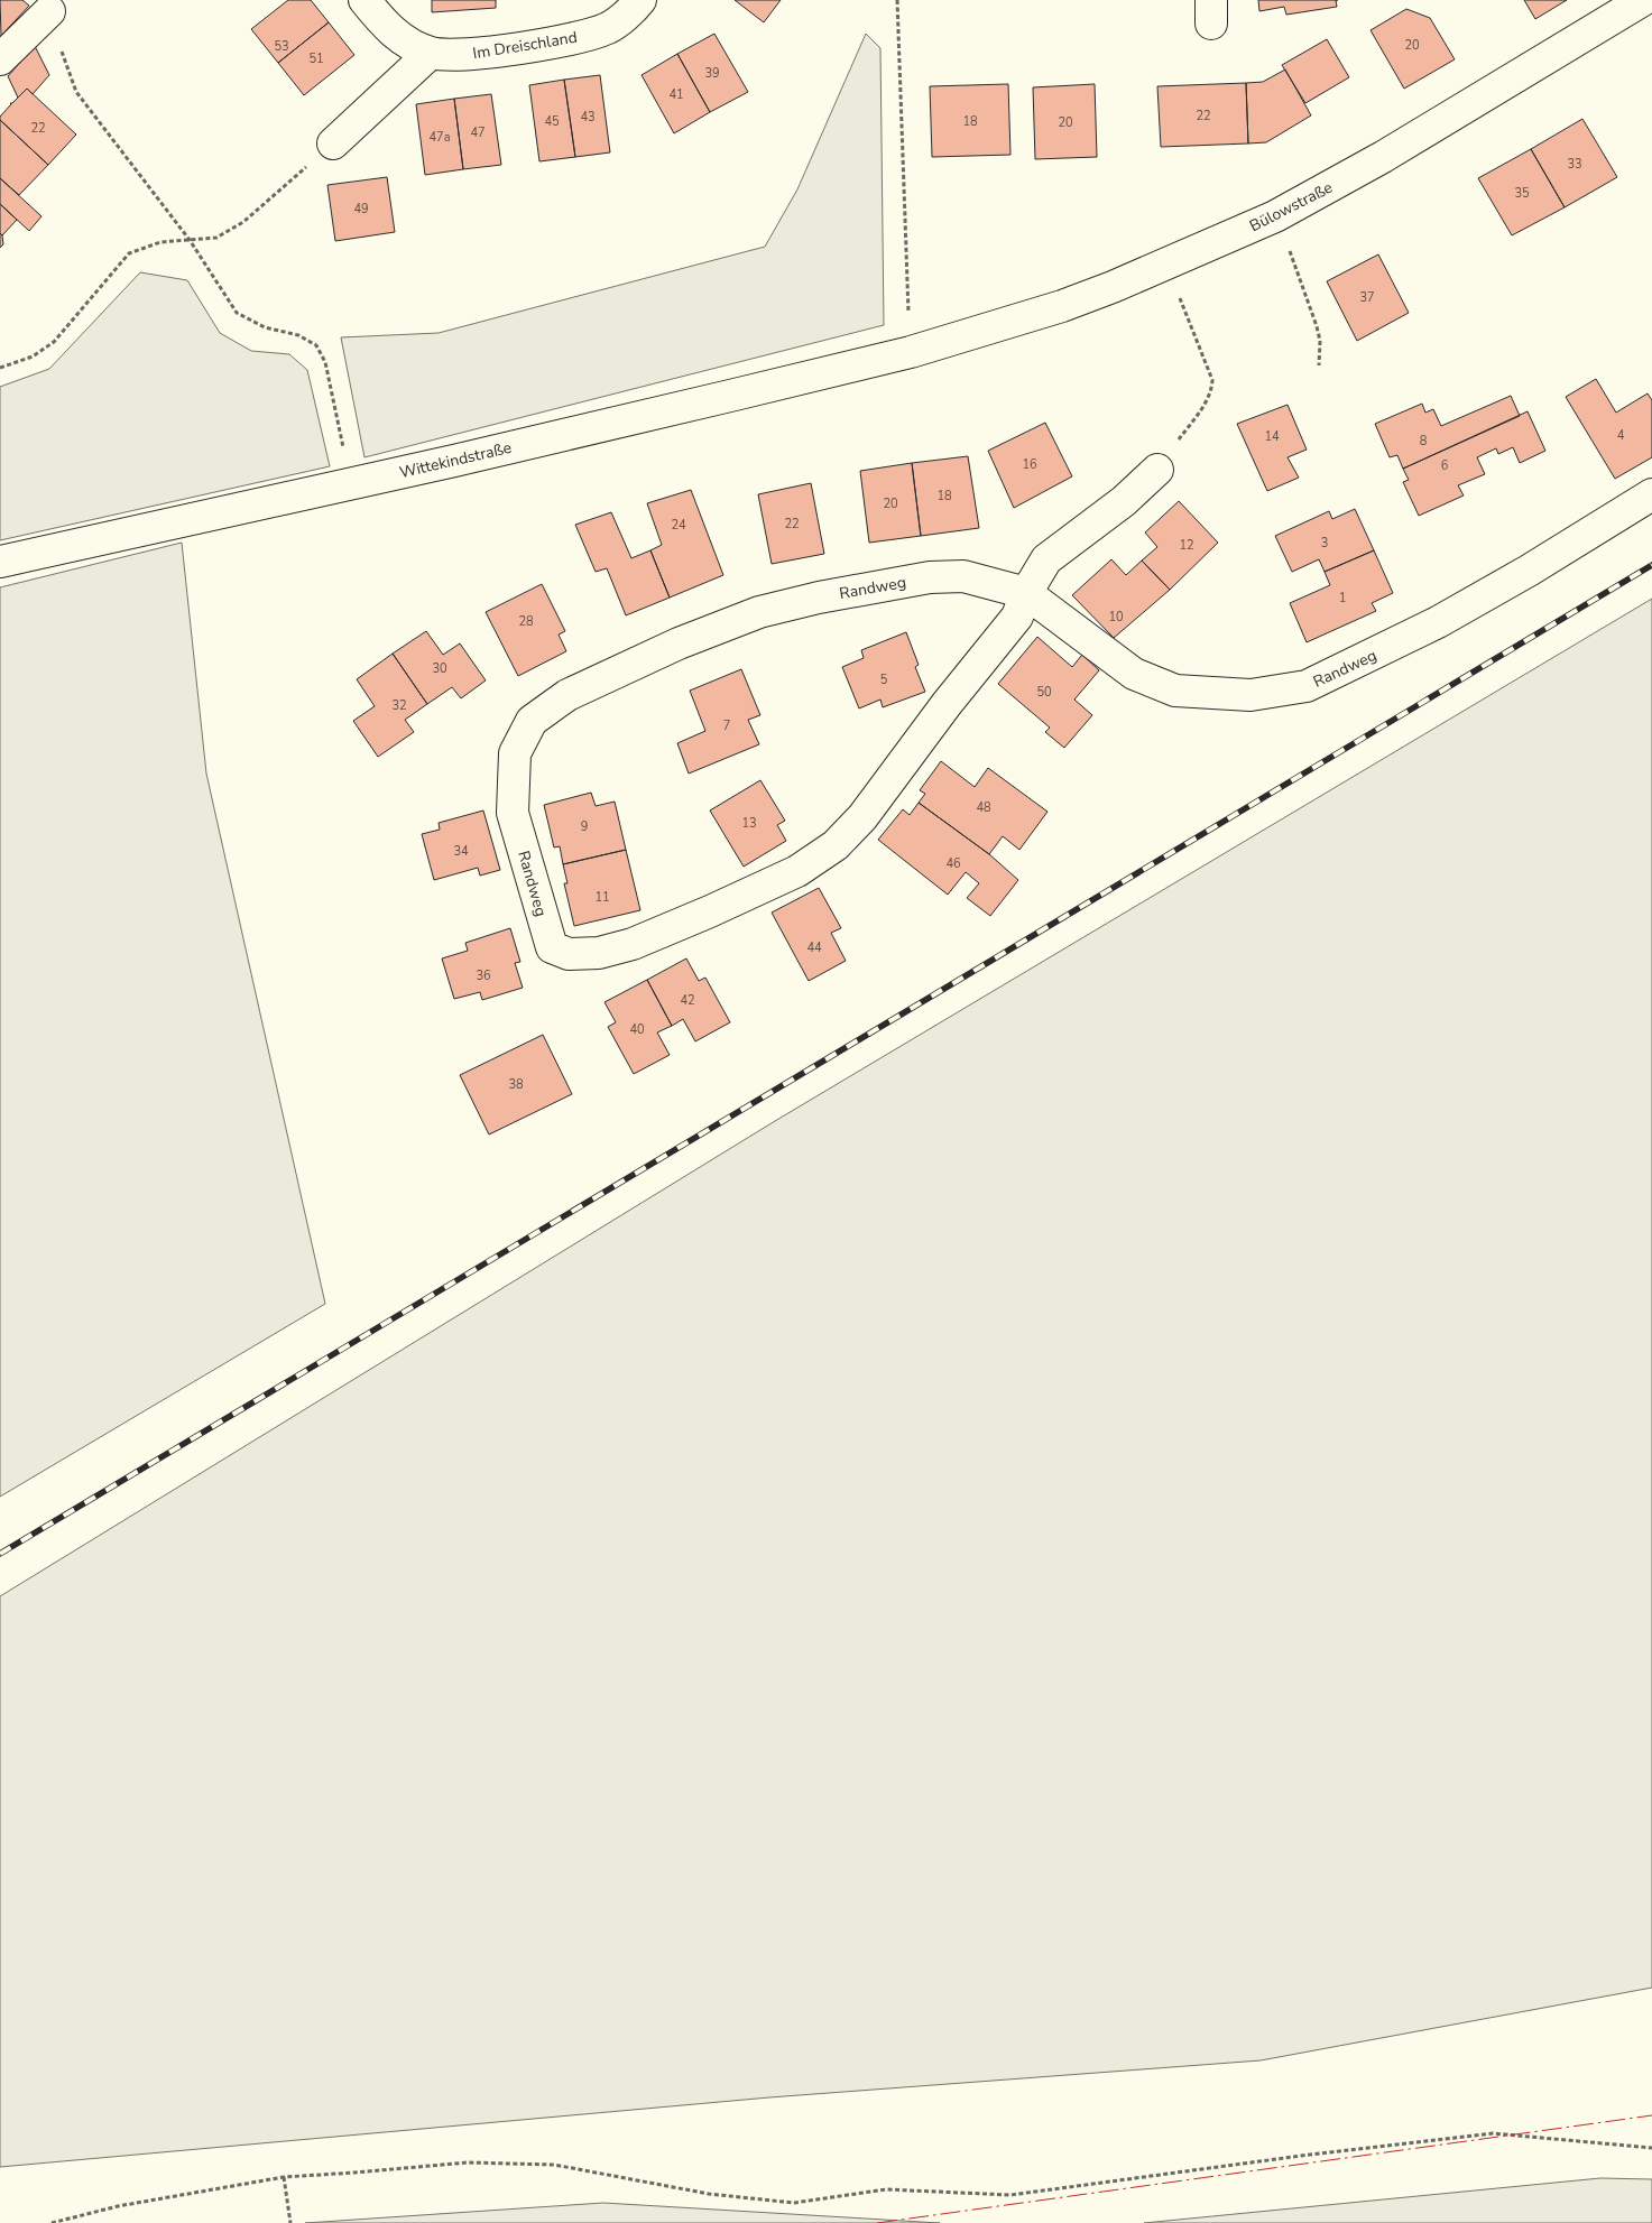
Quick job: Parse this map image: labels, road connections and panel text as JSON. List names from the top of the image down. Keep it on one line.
{"streets":{"street":["Im Dreischland","Bülowstraße","Wittekindstraße","Randweg"]},"crossings":[["Bülowstraße","Wittekindstraße"]],"house_numbers":["20","53","51","39","41","22","43","45","18","20","22","47","47a","33","35","49","37","4","14","8","16","6","18","20","22","24","3","12","1","10","28","30","5","50","32","7","48","13","9","34","46","11","44","36","42","40","38"]}
